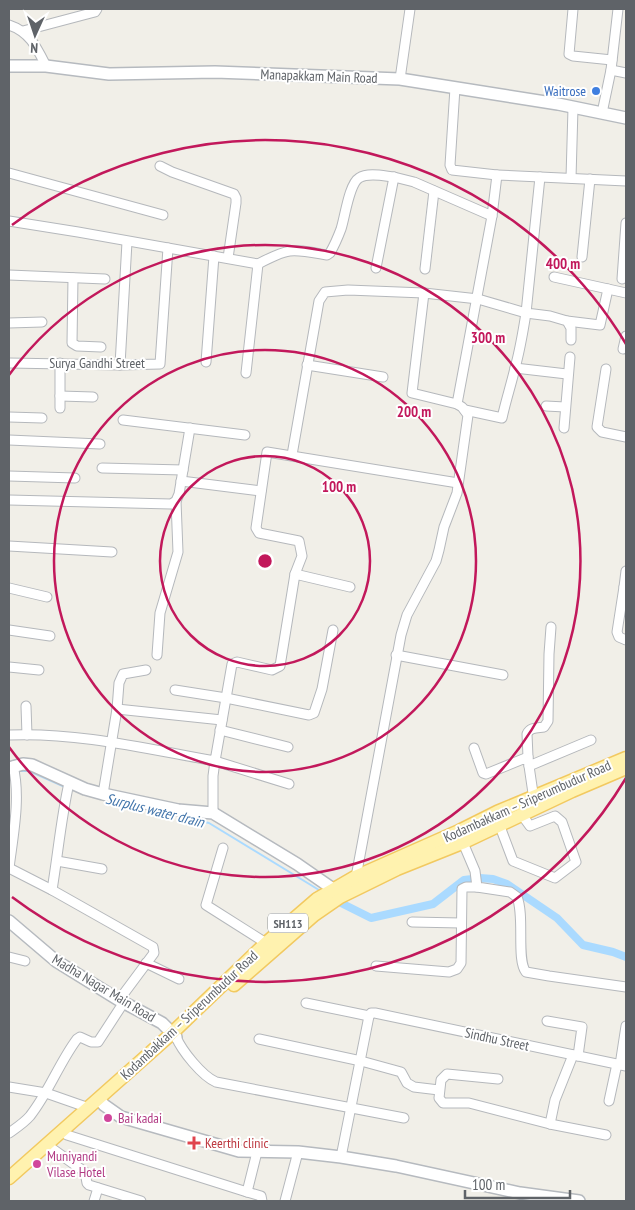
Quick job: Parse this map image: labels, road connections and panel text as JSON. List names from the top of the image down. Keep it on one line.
{"streets":{"main road":["Kodambakkam – Sriperumbudur Road","SH113"],"street":["Manapakkam Main Road","Surya Gandhi Street","Madha Nagar Main Road","Sindhu Street"]},"crossings":[["Kodambakkam – Sriperumbudur Road","Madha Nagar Main Road"]],"water":["Surplus water drain"],"places":{"other":["Waitrose","Bai kadai","Muniyandi Vilase Hotel"],"health":["Keerthi clinic"]},"scale_bar":"100 m","north":"bottom","rings":["400 m","300 m","200 m","100 m"]}
